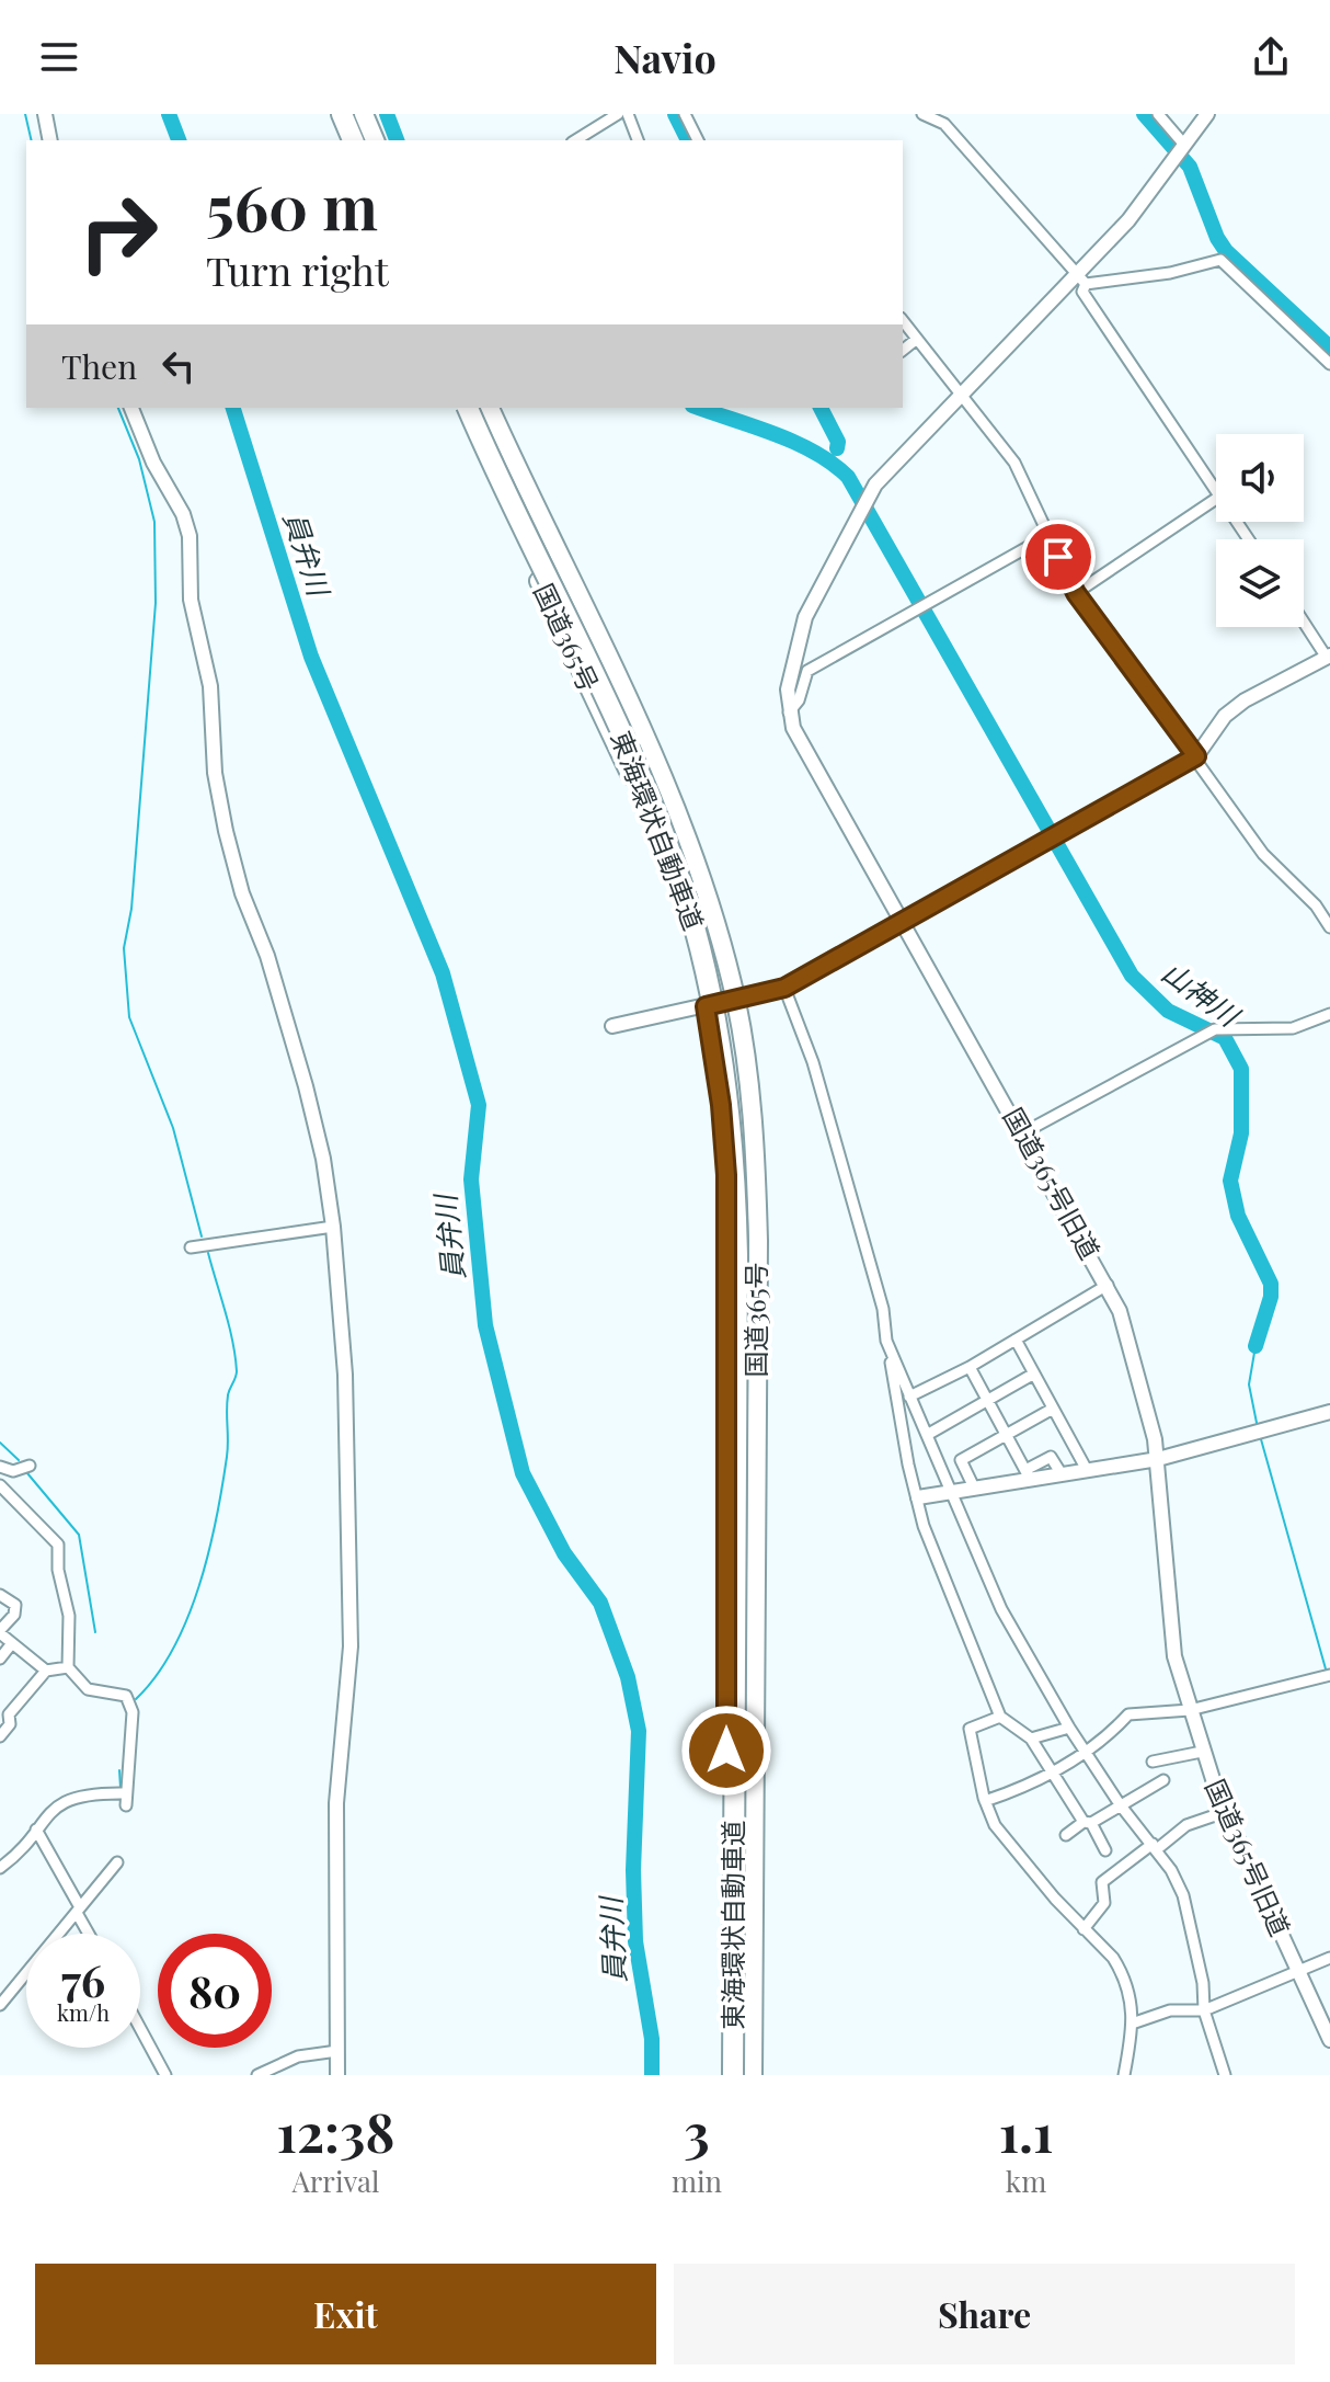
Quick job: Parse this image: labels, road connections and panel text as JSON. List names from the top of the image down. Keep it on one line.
{"streets":{"highway":["国道365号","東海環状自動車道"],"street":["国道365号旧道"]},"water":["員弁川","山神川"],"page":{"header":"Navio","turn":["560 m","Turn right"],"then":"Then","speed":"76 km/h","limit":"80","eta":["12:38","Arrival","3","min","1.1","km"],"buttons":["Exit","Share"]}}
